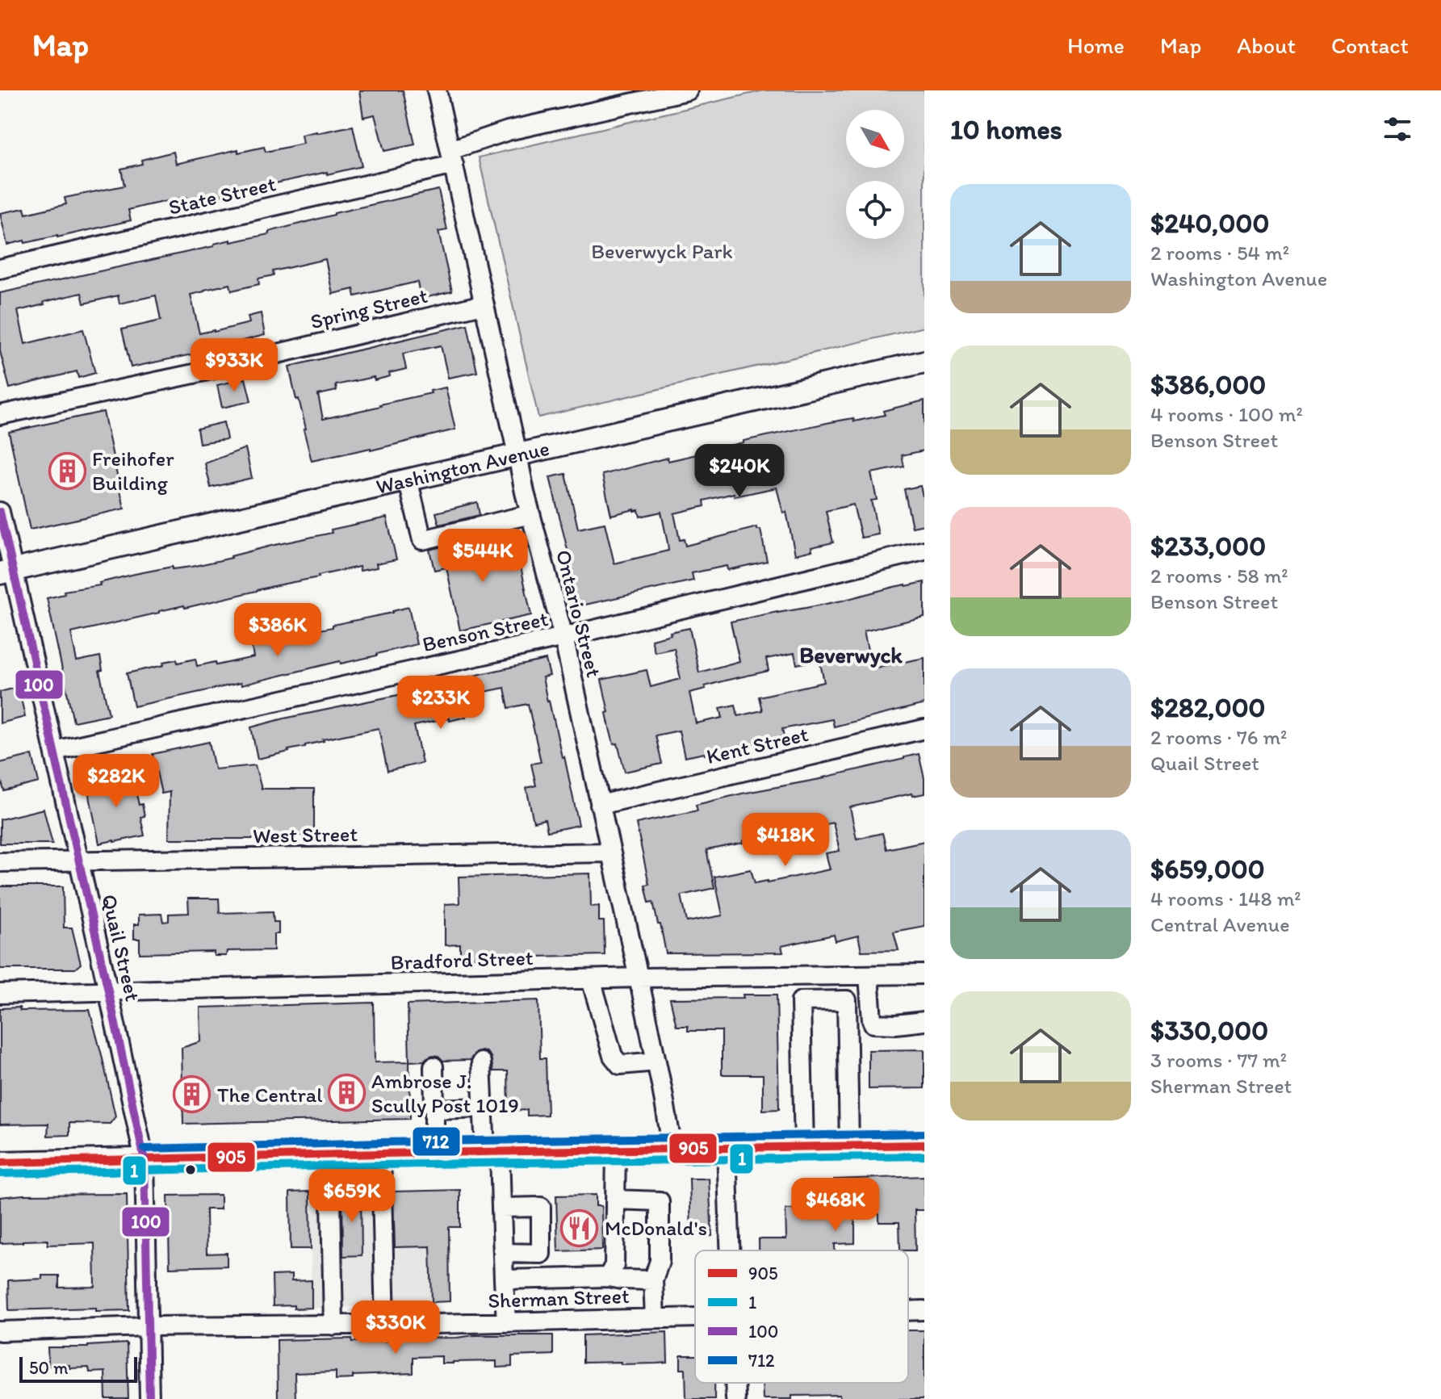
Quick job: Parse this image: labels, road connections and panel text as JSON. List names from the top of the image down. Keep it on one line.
{"streets":{"main road":["Washington Avenue"],"street":["State Street","Spring Street","Ontario Street","Benson Street","Kent Street","West Street","Quail Street","Bradford Street","Sherman Street"]},"crossings":[["State Street","Ontario Street"],["Spring Street","Ontario Street"],["Washington Avenue","Ontario Street"],["Washington Avenue","Quail Street"],["Ontario Street","Benson Street"],["Ontario Street","Kent Street"],["Ontario Street","West Street"],["Ontario Street","Bradford Street"],["Benson Street","Quail Street"],["West Street","Quail Street"],["Quail Street","Bradford Street"],["Quail Street","Sherman Street"]],"districts":["Beverwyck"],"parks":["Beverwyck Park"],"places":{"building":["Freihofer Building","Ambrose J. Scully Post 1019","The Central"],"restaurant":["McDonald's"]},"lines":["transit line 100","transit line 712","transit line 905","transit line 1"],"legend":["905","1","100","712"],"scale_bar":"50 m","north":"bottom right","page":{"header":"Map","nav":["Home","Map","About","Contact"],"heading":"10 homes","list":[{"name":"$240,000","note":"2 rooms · 54 m² · Washington Avenue"},{"name":"$386,000","note":"4 rooms · 100 m² · Benson Street"},{"name":"$233,000","note":"2 rooms · 58 m² · Benson Street"},{"name":"$282,000","note":"2 rooms · 76 m² · Quail Street"},{"name":"$659,000","note":"4 rooms · 148 m² · Central Avenue"},{"name":"$330,000","note":"3 rooms · 77 m² · Sherman Street"}],"price":["$933K","$240K","$544K","$386K","$233K","$282K","$418K","$659K","$468K","$330K"],"scale":"50 m"}}
